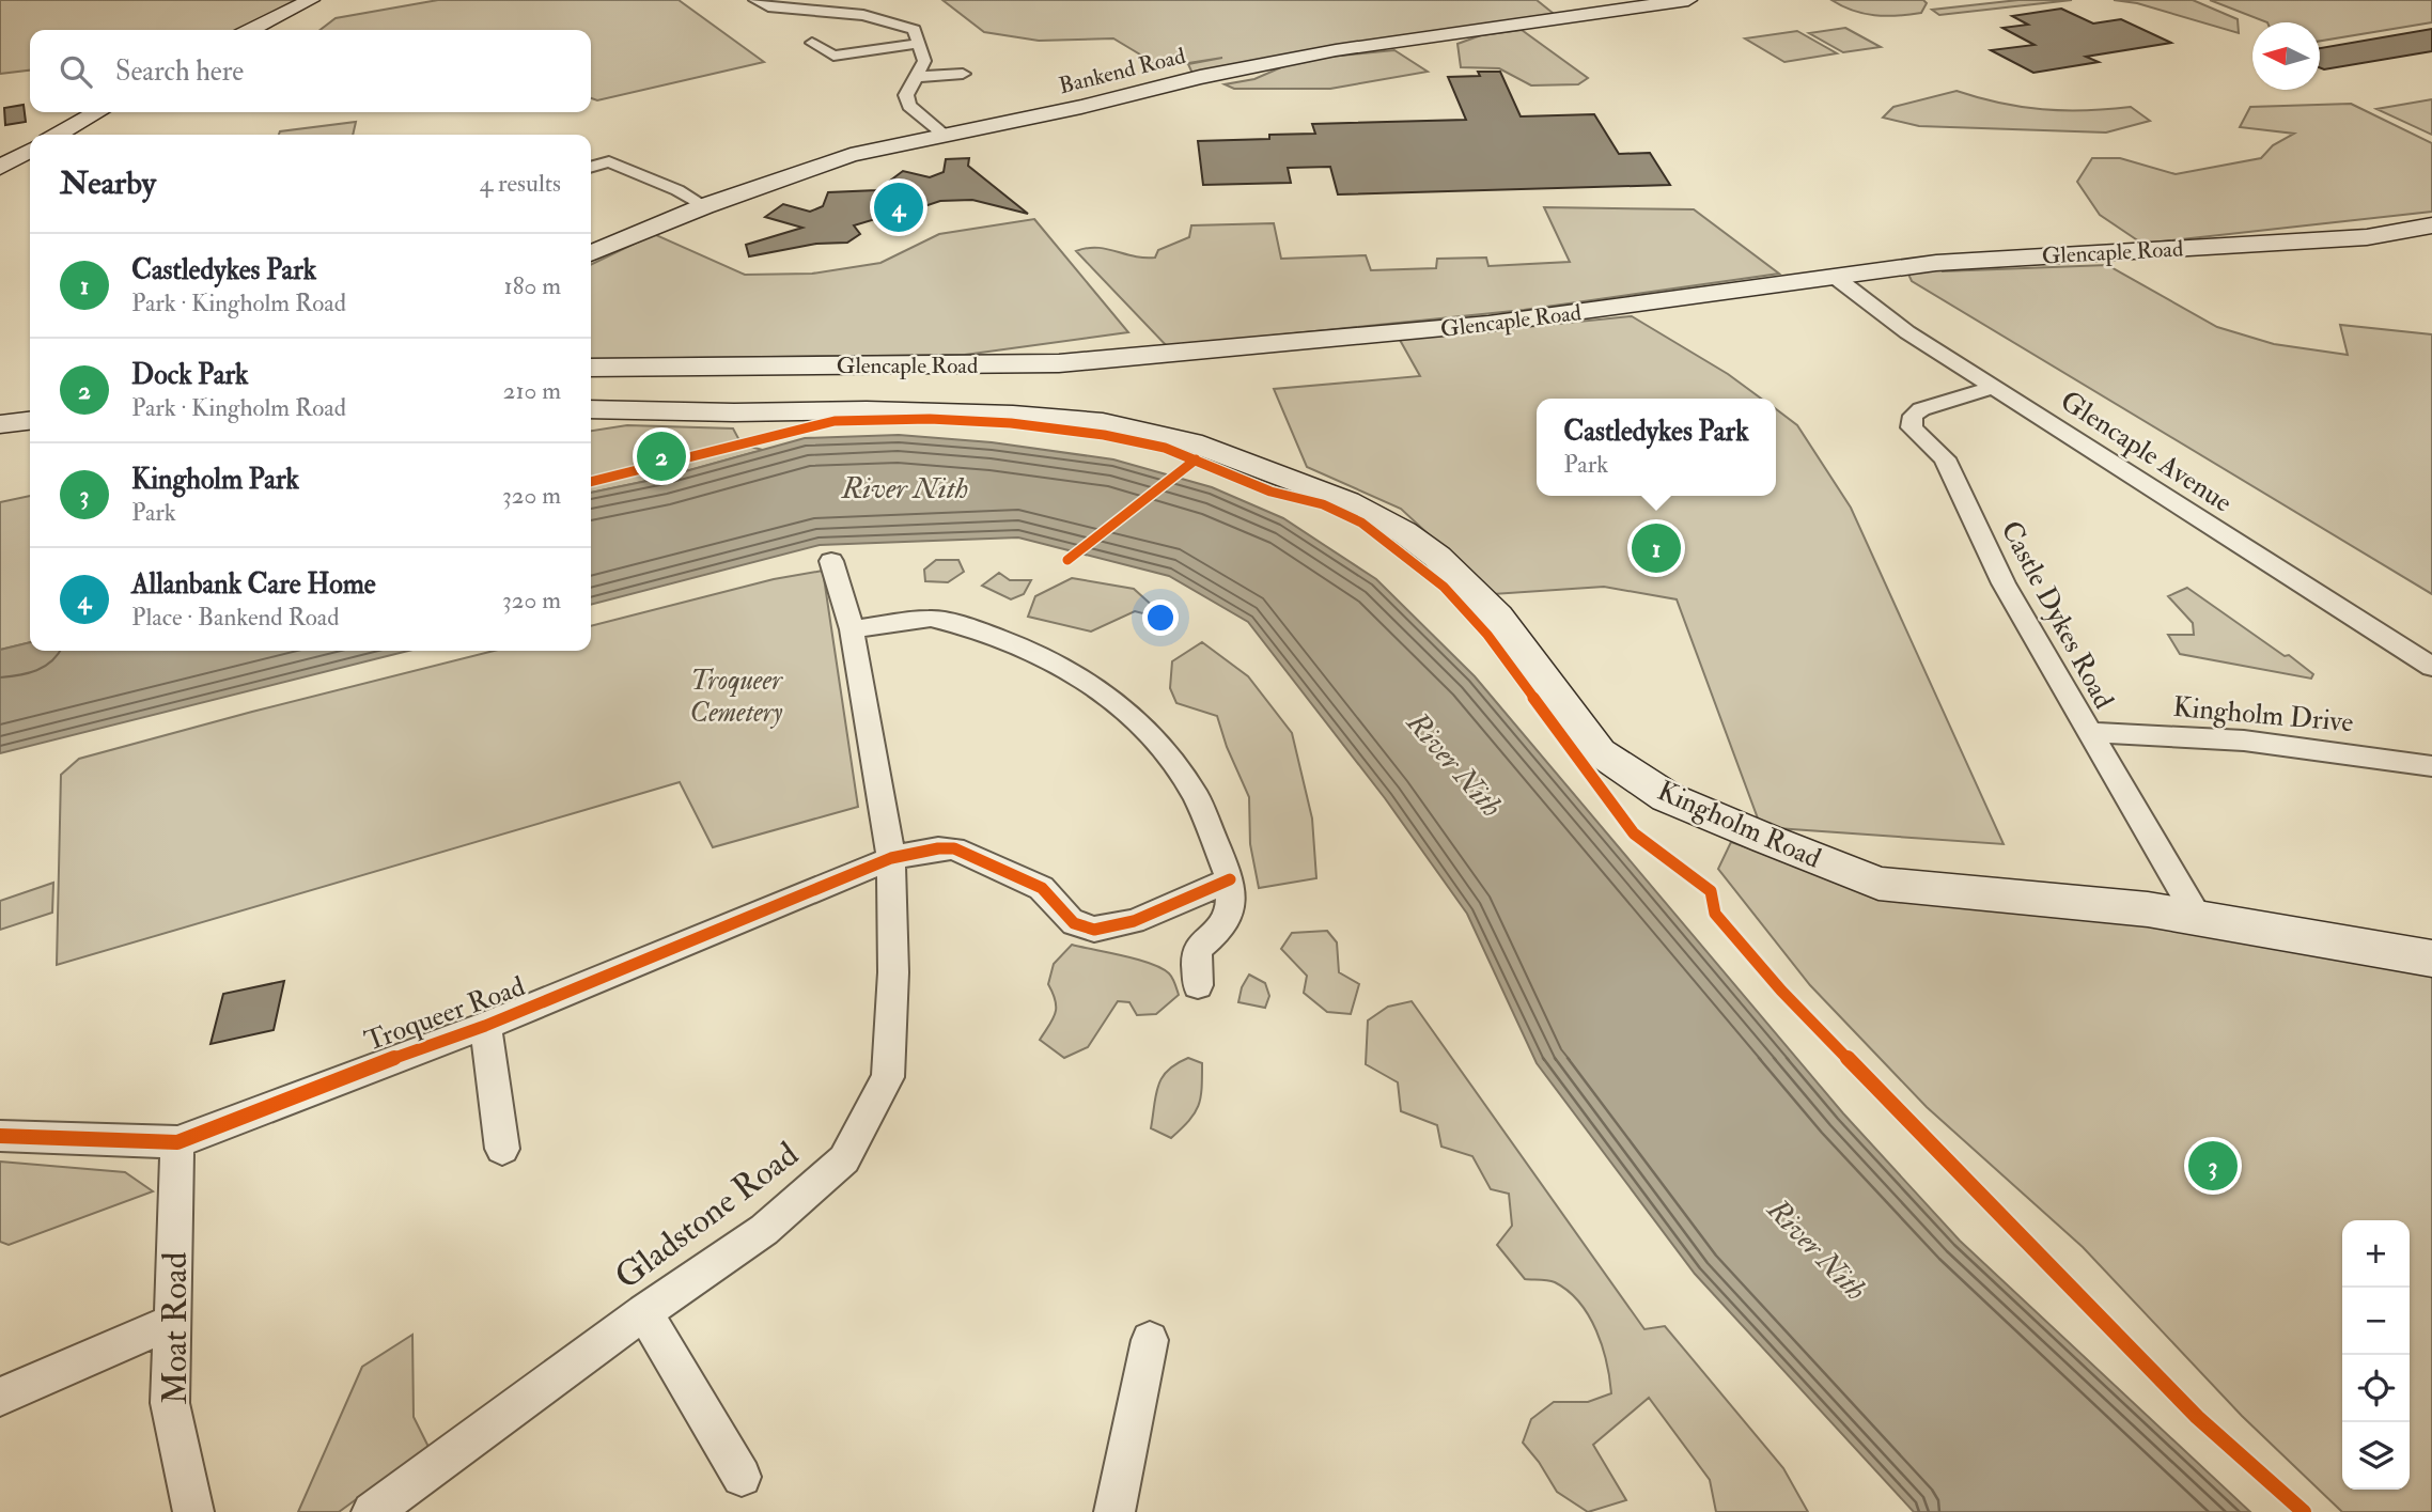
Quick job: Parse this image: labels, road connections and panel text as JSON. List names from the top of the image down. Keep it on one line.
{"streets":{"main road":["Bankend Road","Glencaple Road","Kingholm Road"],"street":["Glencaple Avenue","Castle Dykes Road","Kingholm Drive","Troqueer Road","Gladstone Road","Moat Road"]},"crossings":[["Glencaple Road","Glencaple Avenue"],["Glencaple Avenue","Castle Dykes Road"],["Castle Dykes Road","Kingholm Drive"],["Castle Dykes Road","Kingholm Road"],["Troqueer Road","Gladstone Road"],["Troqueer Road","Moat Road"]],"water":["River Nith"],"parks":["Troqueer Cemetery"],"north":"left","page":{"search":"Search here","heading":["Nearby","4 results"],"pins":["4","2","1","3"],"list":[{"mark":"1","name":"Castledykes Park","note":"Park · Kingholm Road","value":"180 m"},{"mark":"2","name":"Dock Park","note":"Park · Kingholm Road","value":"210 m"},{"mark":"3","name":"Kingholm Park","note":"Park","value":"320 m"},{"mark":"4","name":"Allanbank Care Home","note":"Place · Bankend Road","value":"320 m"}],"popup":["Castledykes Park","Park"],"map_buttons":["+","−"]}}
